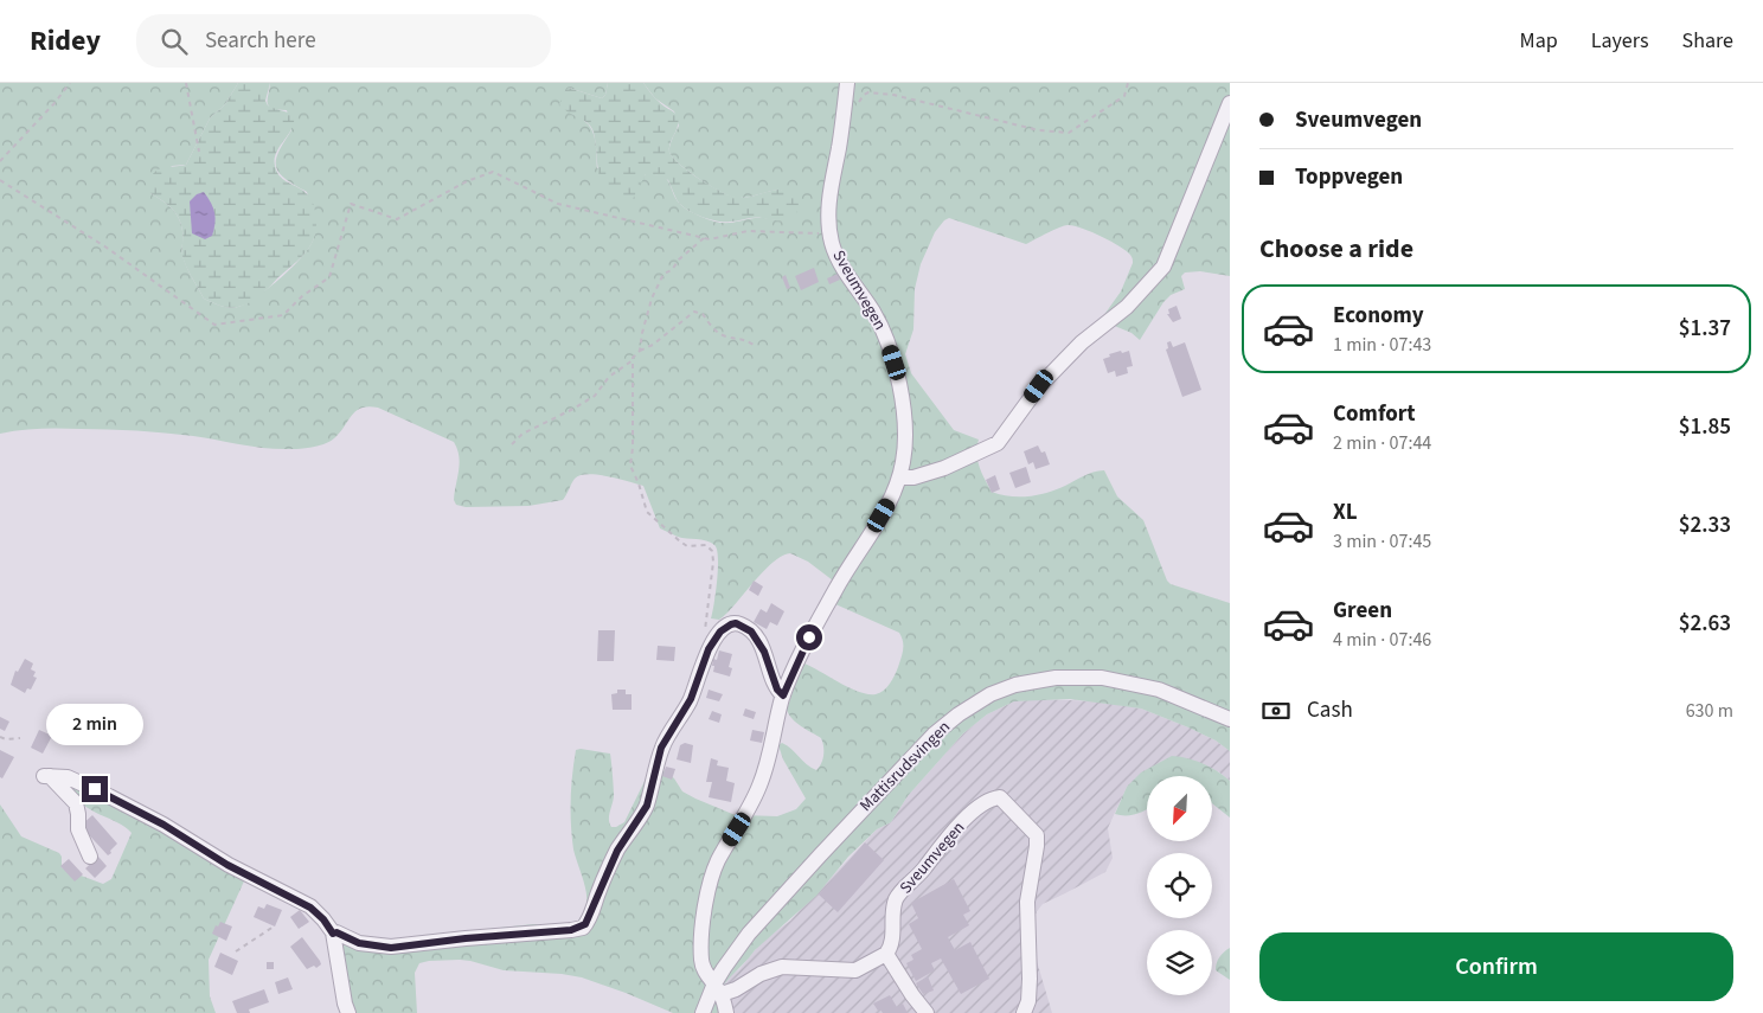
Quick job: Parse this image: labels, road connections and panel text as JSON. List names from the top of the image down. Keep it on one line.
{"streets":{"street":["Sveumvegen","Mattisrudsvingen"]},"crossings":[["Sveumvegen","Mattisrudsvingen"]],"north":"bottom left","page":{"header":"Ridey","search":"Search here","nav":["Map","Layers","Share"],"banner":["Sveumvegen","Toppvegen"],"heading":"Choose a ride","list":[{"name":"Economy","note":"1 min · 07:43","value":"$1.37"},{"name":"Comfort","note":"2 min · 07:44","value":"$1.85"},{"name":"XL","note":"3 min · 07:45","value":"$2.33"},{"name":"Green","note":"4 min · 07:46","value":"$2.63"}],"pay":["Cash","630 m"],"bubble":"2 min","buttons":"Confirm"}}
